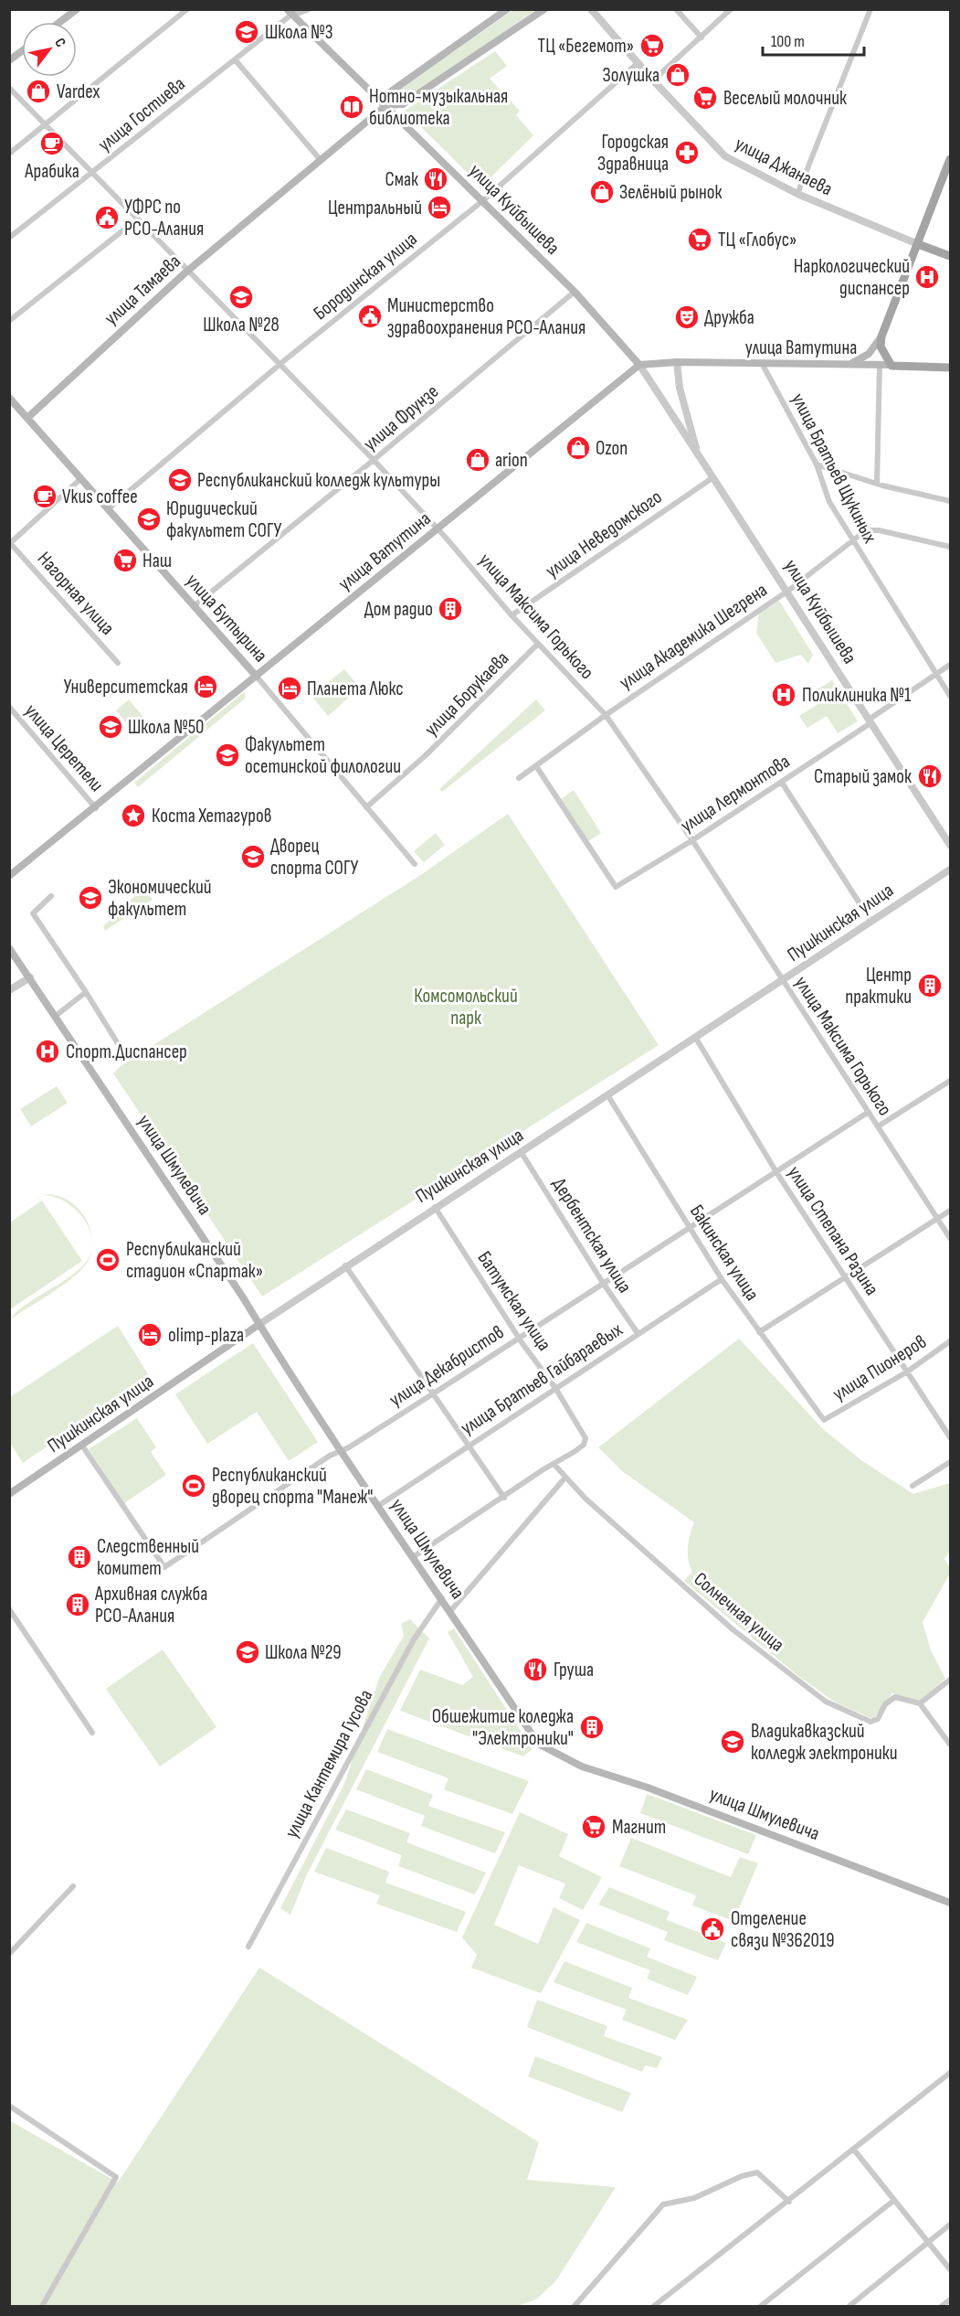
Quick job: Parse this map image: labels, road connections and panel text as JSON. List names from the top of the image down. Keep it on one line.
{"streets":{"main road":["улица Джанаева","улица Куйбышева","улица Тамаева","улица Ватутина","улица Бутырина","Пушкинская улица","улица Шмулевича"],"street":["улица Гостиева","Бородинская улица","улица Фрунзе","улица Братьев Щукиных","улица Неведомского","Нагорная улица","улица Максима Горького","улица Академика Шегрена","улица Борукаева","улица Церетели","улица Лермонтова","улица Степана Разина","Дербентская улица","Бакинская улица","Батумская улица","улица Декабристов","улица Пионеров","улица Братьев Гайбараевых","Солнечная улица","улица Кантемира Гусова"]},"crossings":[["улица Гостиева","улица Куйбышева"],["улица Гостиева","улица Максима Горького"],["улица Джанаева","Бородинская улица"],["улица Куйбышева","Бородинская улица"],["улица Куйбышева","улица Тамаева"],["улица Куйбышева","улица Ватутина"],["улица Куйбышева","улица Фрунзе"],["улица Куйбышева","улица Неведомского"],["улица Куйбышева","улица Академика Шегрена"],["улица Куйбышева","улица Лермонтова"],["Бородинская улица","улица Максима Горького"],["Бородинская улица","улица Бутырина"],["улица Тамаева","улица Максима Горького"],["улица Тамаева","улица Бутырина"],["улица Ватутина","улица Братьев Щукиных"],["улица Ватутина","улица Максима Горького"],["улица Ватутина","улица Бутырина"],["улица Ватутина","улица Церетели"],["улица Фрунзе","улица Максима Горького"],["улица Фрунзе","улица Бутырина"],["улица Братьев Щукиных","улица Академика Шегрена"],["улица Братьев Щукиных","улица Лермонтова"],["улица Неведомского","улица Максима Горького"],["улица Максима Горького","улица Академика Шегрена"],["улица Максима Горького","улица Борукаева"],["улица Максима Горького","улица Лермонтова"],["улица Максима Горького","Пушкинская улица"],["улица Максима Горького","улица Декабристов"],["улица Бутырина","улица Борукаева"],["улица Академика Шегрена","улица Лермонтова"],["Пушкинская улица","улица Шмулевича"],["Пушкинская улица","улица Степана Разина"],["Пушкинская улица","Дербентская улица"],["Пушкинская улица","Бакинская улица"],["Пушкинская улица","Батумская улица"],["Пушкинская улица","улица Декабристов"],["улица Шмулевича","улица Декабристов"],["улица Шмулевича","улица Братьев Гайбараевых"],["улица Шмулевича","улица Кантемира Гусова"],["улица Степана Разина","улица Декабристов"],["улица Степана Разина","улица Пионеров"],["Дербентская улица","улица Декабристов"],["Дербентская улица","улица Братьев Гайбараевых"],["Бакинская улица","улица Декабристов"],["Бакинская улица","улица Пионеров"],["Бакинская улица","улица Братьев Гайбараевых"],["Батумская улица","улица Декабристов"],["Батумская улица","улица Братьев Гайбараевых"],["Батумская улица","Солнечная улица"]],"parks":["Комсомольский парк"],"places":{"school or university":["Школа №3","Школа №28","Республиканский колледж культуры","Юридический факультет СОГУ","Школа №50","Факультет осетинской филологии","Дворец спорта СОГУ","Экономический факультет","Школа №29","Владикавказский колледж электроники"],"supermarket":["ТЦ «Бегемот»","Веселый молочник","ТЦ «Глобус»","Наш","Магнит"],"shop":["Золушка","Vardex","Зелёный рынок","Ozon","arion"],"library":["Нотно-музыкальная библиотека"],"cafe":["Арабика","Vkus coffee"],"pharmacy":["Городская Здравница"],"restaurant":["Смак","Старый замок","Груша"],"hotel":["Центральный","Университетская","Планета Люкс","olimp-plaza"],"public building":["УФРС по РСО-Алания","Министерство здравоохранения РСО-Алания","Отделение связи №362019"],"hospital":["Наркологический диспансер","Поликлиника №1","Спорт.Диспансер"],"theatre":["Дружба"],"building":["Дом радио","Центр практики","Следственный комитет","Архивная служба РСО-Алания","Обшежитие коледжа \"Электроники\""],"place":["Коста Хетагуров"],"sports":["Республиканский стадион «Спартак»","Республиканский дворец спорта \"Манеж\""]},"scale_bar":"100 m","north":"top right"}
